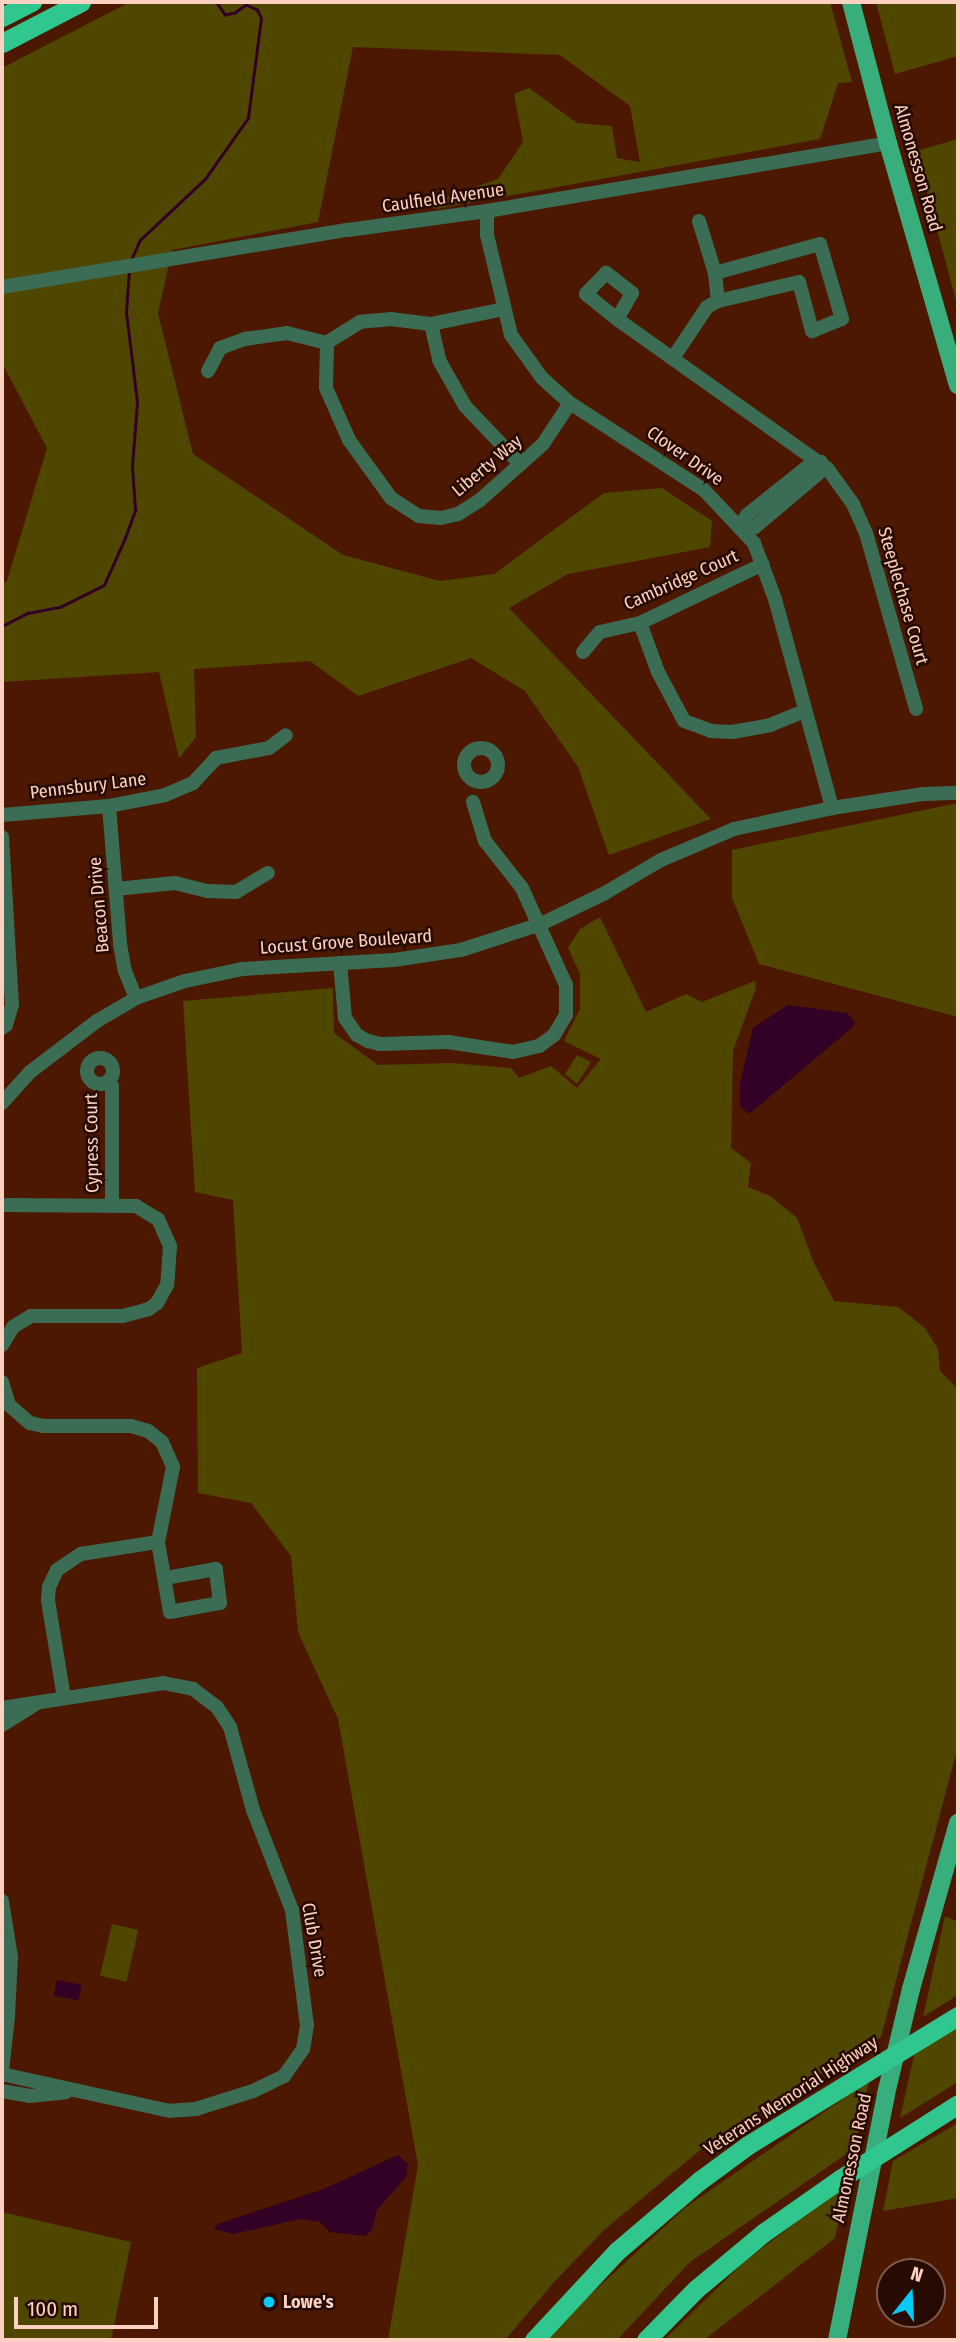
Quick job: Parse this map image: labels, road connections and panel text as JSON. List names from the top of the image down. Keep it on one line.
{"streets":{"highway":["Veterans Memorial Highway"],"main road":["Almonesson Road"],"street":["Caulfield Avenue","Clover Drive","Liberty Way","Cambridge Court","Steeplechase Court","Pennsbury Lane","Beacon Drive","Locust Grove Boulevard","Cypress Court","Club Drive"]},"crossings":[["Almonesson Road","Caulfield Avenue"],["Caulfield Avenue","Clover Drive"],["Clover Drive","Liberty Way"],["Clover Drive","Cambridge Court"],["Clover Drive","Locust Grove Boulevard"],["Pennsbury Lane","Beacon Drive"],["Beacon Drive","Locust Grove Boulevard"]],"places":["Lowe's"],"scale_bar":"100 m","north":"top"}
